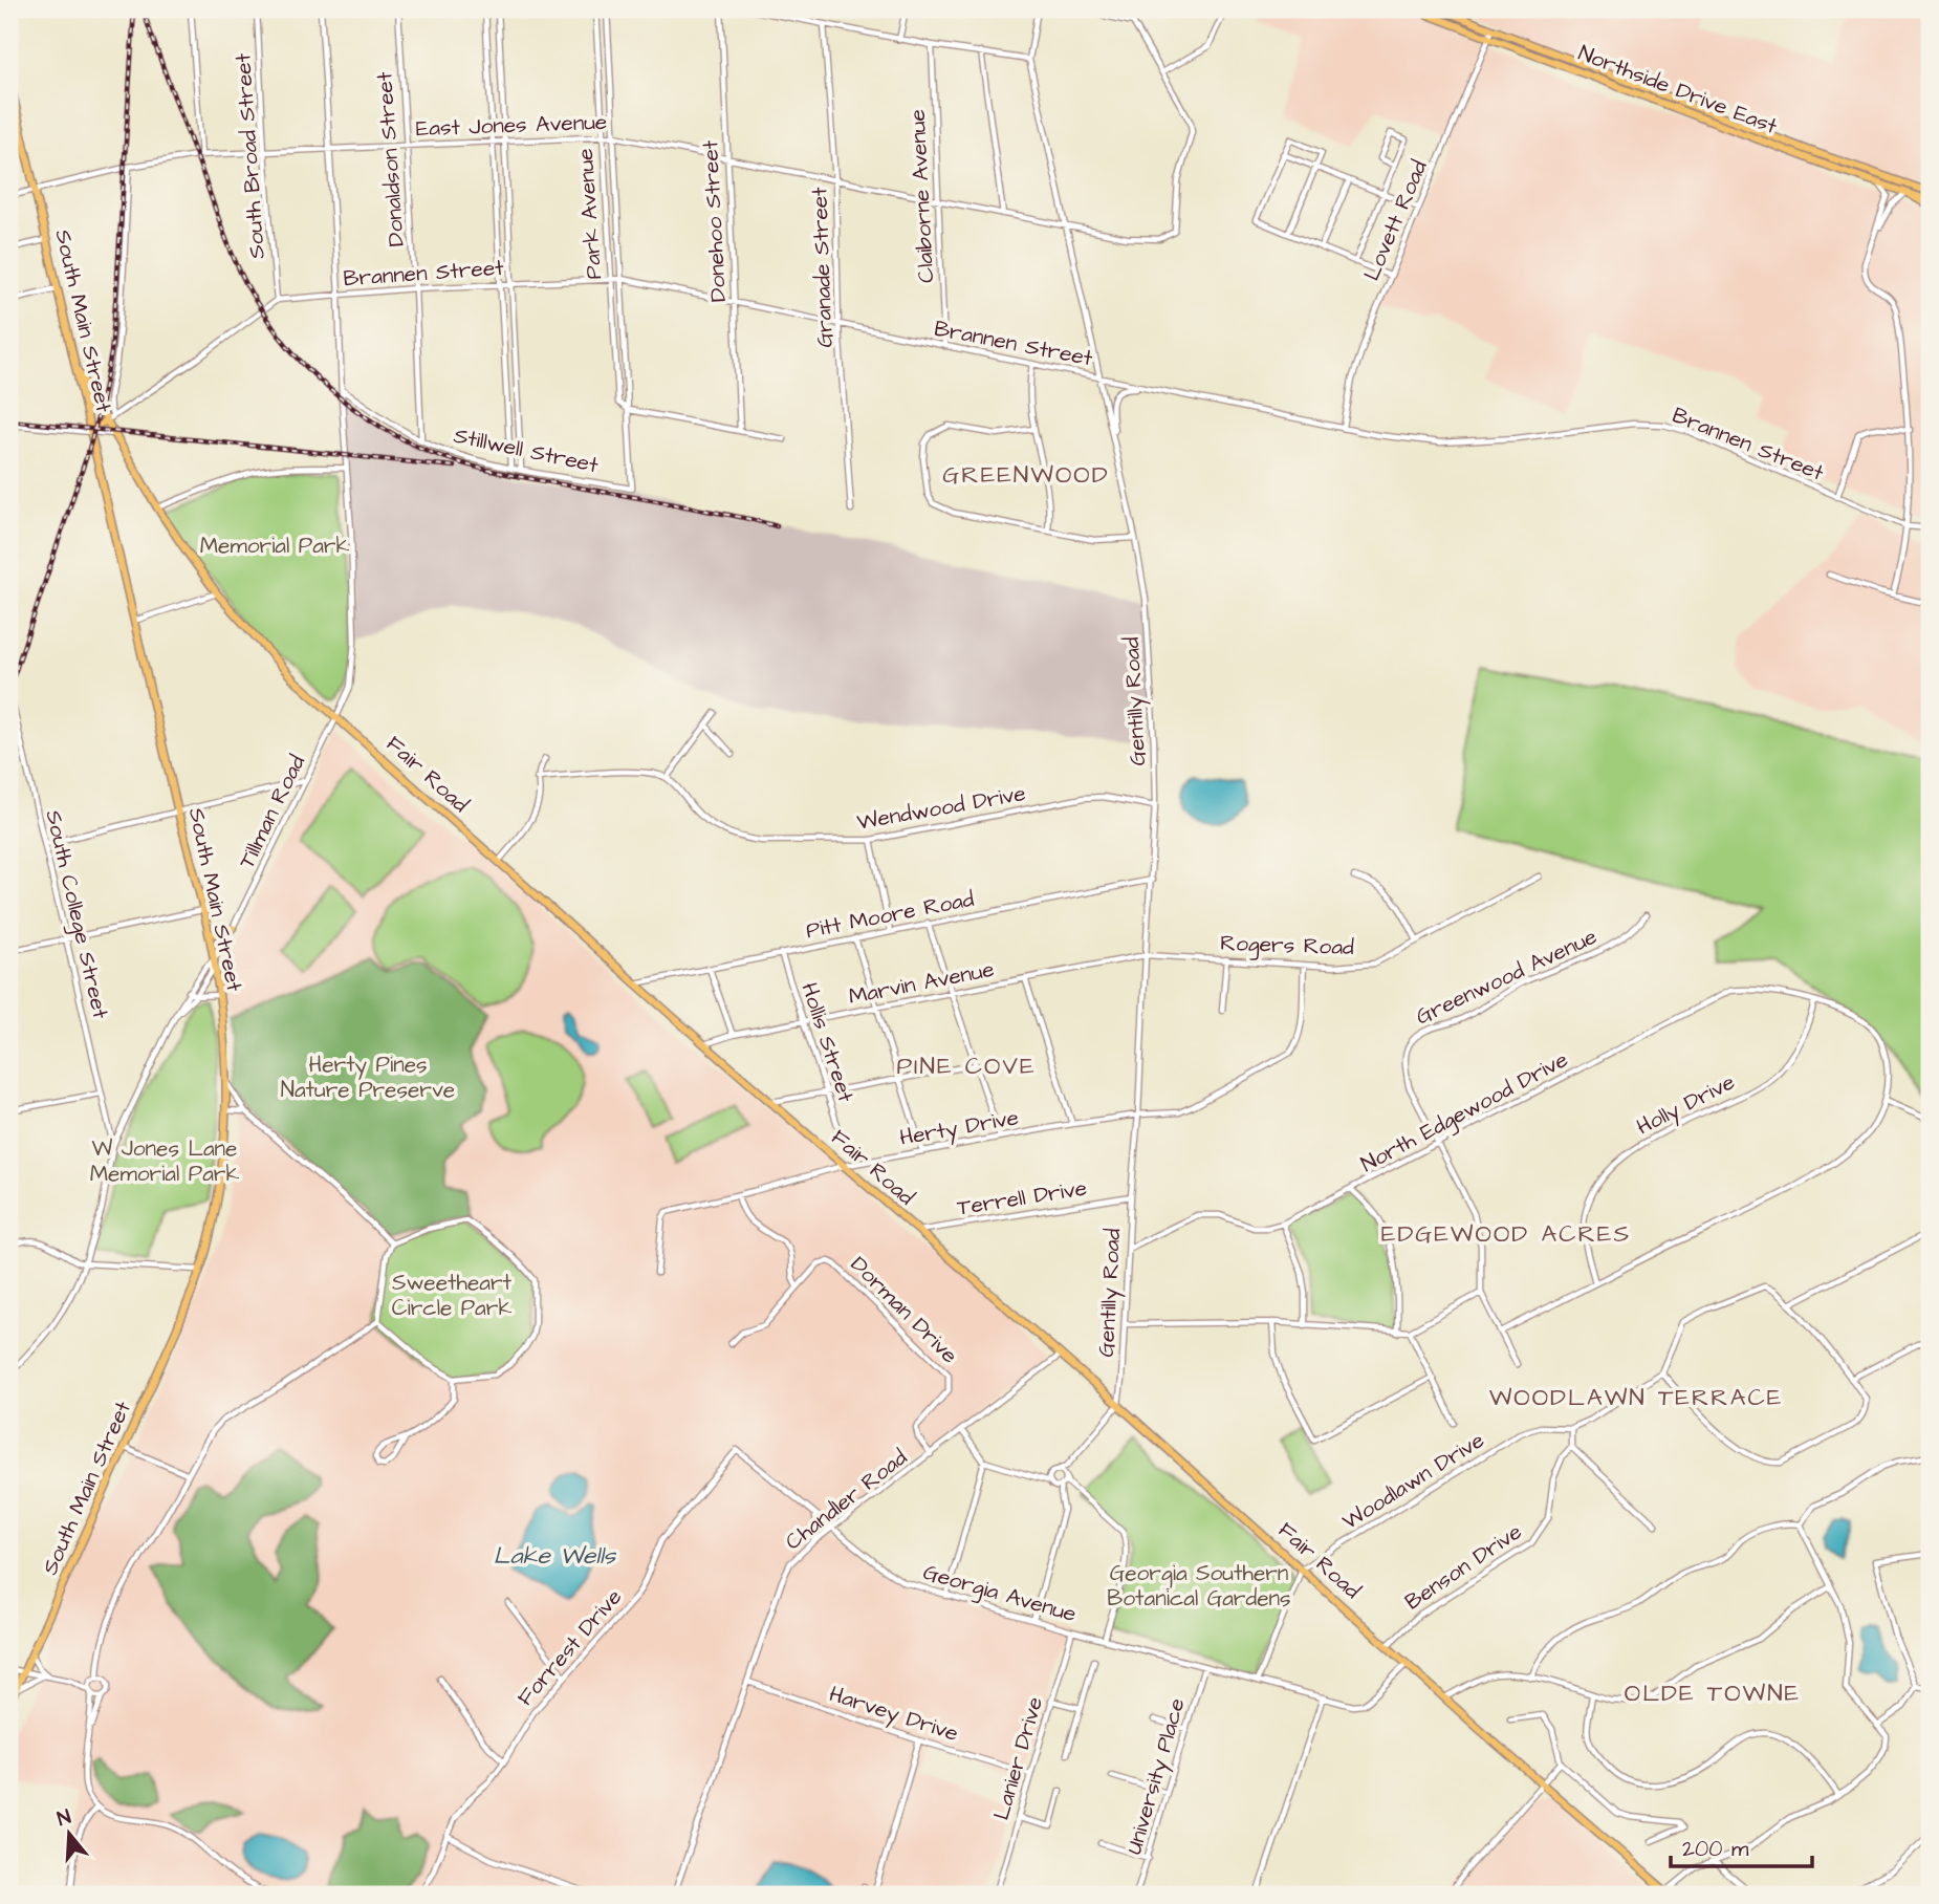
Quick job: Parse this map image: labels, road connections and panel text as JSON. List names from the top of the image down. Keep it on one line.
{"streets":{"main road":["Northside Drive East","South Main Street","Fair Road"],"street":["East Jones Avenue","South Broad Street","Donaldson Street","Claiborne Avenue","Park Avenue","Lovett Road","Donehoo Street","Granade Street","Brannen Street","Stillwell Street","Gentilly Road","Wendwood Drive","Tillman Road","South College Street","Pitt Moore Road","Rogers Road","Greenwood Avenue","Marvin Avenue","Hollis Street","Holly Drive","North Edgewood Drive","Herty Drive","Terrell Drive","Dorman Drive","Woodlawn Drive","Chandler Road","Benson Drive","Georgia Avenue","Forrest Drive","Harvey Drive","Lanier Drive","University Place"]},"crossings":[["Northside Drive East","Lovett Road"],["East Jones Avenue","South Broad Street"],["East Jones Avenue","Donaldson Street"],["East Jones Avenue","Claiborne Avenue"],["East Jones Avenue","Park Avenue"],["East Jones Avenue","Donehoo Street"],["East Jones Avenue","Granade Street"],["East Jones Avenue","South Main Street"],["East Jones Avenue","Gentilly Road"],["East Jones Avenue","Tillman Road"],["South Broad Street","Brannen Street"],["Donaldson Street","Brannen Street"],["Donaldson Street","Stillwell Street"],["Claiborne Avenue","Brannen Street"],["Park Avenue","Brannen Street"],["Park Avenue","Stillwell Street"],["Lovett Road","Brannen Street"],["Donehoo Street","Brannen Street"],["Granade Street","Brannen Street"],["Brannen Street","Gentilly Road"],["Brannen Street","Tillman Road"],["South Main Street","Fair Road"],["South Main Street","Tillman Road"],["Stillwell Street","Tillman Road"],["Gentilly Road","Fair Road"],["Gentilly Road","Wendwood Drive"],["Gentilly Road","Pitt Moore Road"],["Gentilly Road","Rogers Road"],["Gentilly Road","Marvin Avenue"],["Gentilly Road","North Edgewood Drive"],["Gentilly Road","Herty Drive"],["Gentilly Road","Terrell Drive"],["Fair Road","Tillman Road"],["Fair Road","Pitt Moore Road"],["Fair Road","Marvin Avenue"],["Fair Road","Herty Drive"],["Fair Road","Terrell Drive"],["Fair Road","Woodlawn Drive"],["Fair Road","Chandler Road"],["Fair Road","Benson Drive"],["Fair Road","Georgia Avenue"],["Tillman Road","South College Street"],["Pitt Moore Road","Hollis Street"],["Rogers Road","Marvin Avenue"],["Rogers Road","Herty Drive"],["Greenwood Avenue","North Edgewood Drive"],["Marvin Avenue","Hollis Street"],["Holly Drive","North Edgewood Drive"],["Dorman Drive","Chandler Road"],["Woodlawn Drive","Benson Drive"],["Chandler Road","Georgia Avenue"],["Chandler Road","Harvey Drive"],["Georgia Avenue","Forrest Drive"],["Georgia Avenue","Lanier Drive"],["Georgia Avenue","University Place"],["Harvey Drive","Lanier Drive"]],"districts":["GREENWOOD","PINE COVE","EDGEWOOD ACRES","WOODLAWN TERRACE","OLDE TOWNE"],"water":["Lake Wells"],"parks":["Memorial Park","Herty Pines Nature Preserve","W Jones Lane Memorial Park","Sweetheart Circle Park","Georgia Southern Botanical Gardens"],"scale_bar":"200 m","north":"top"}
